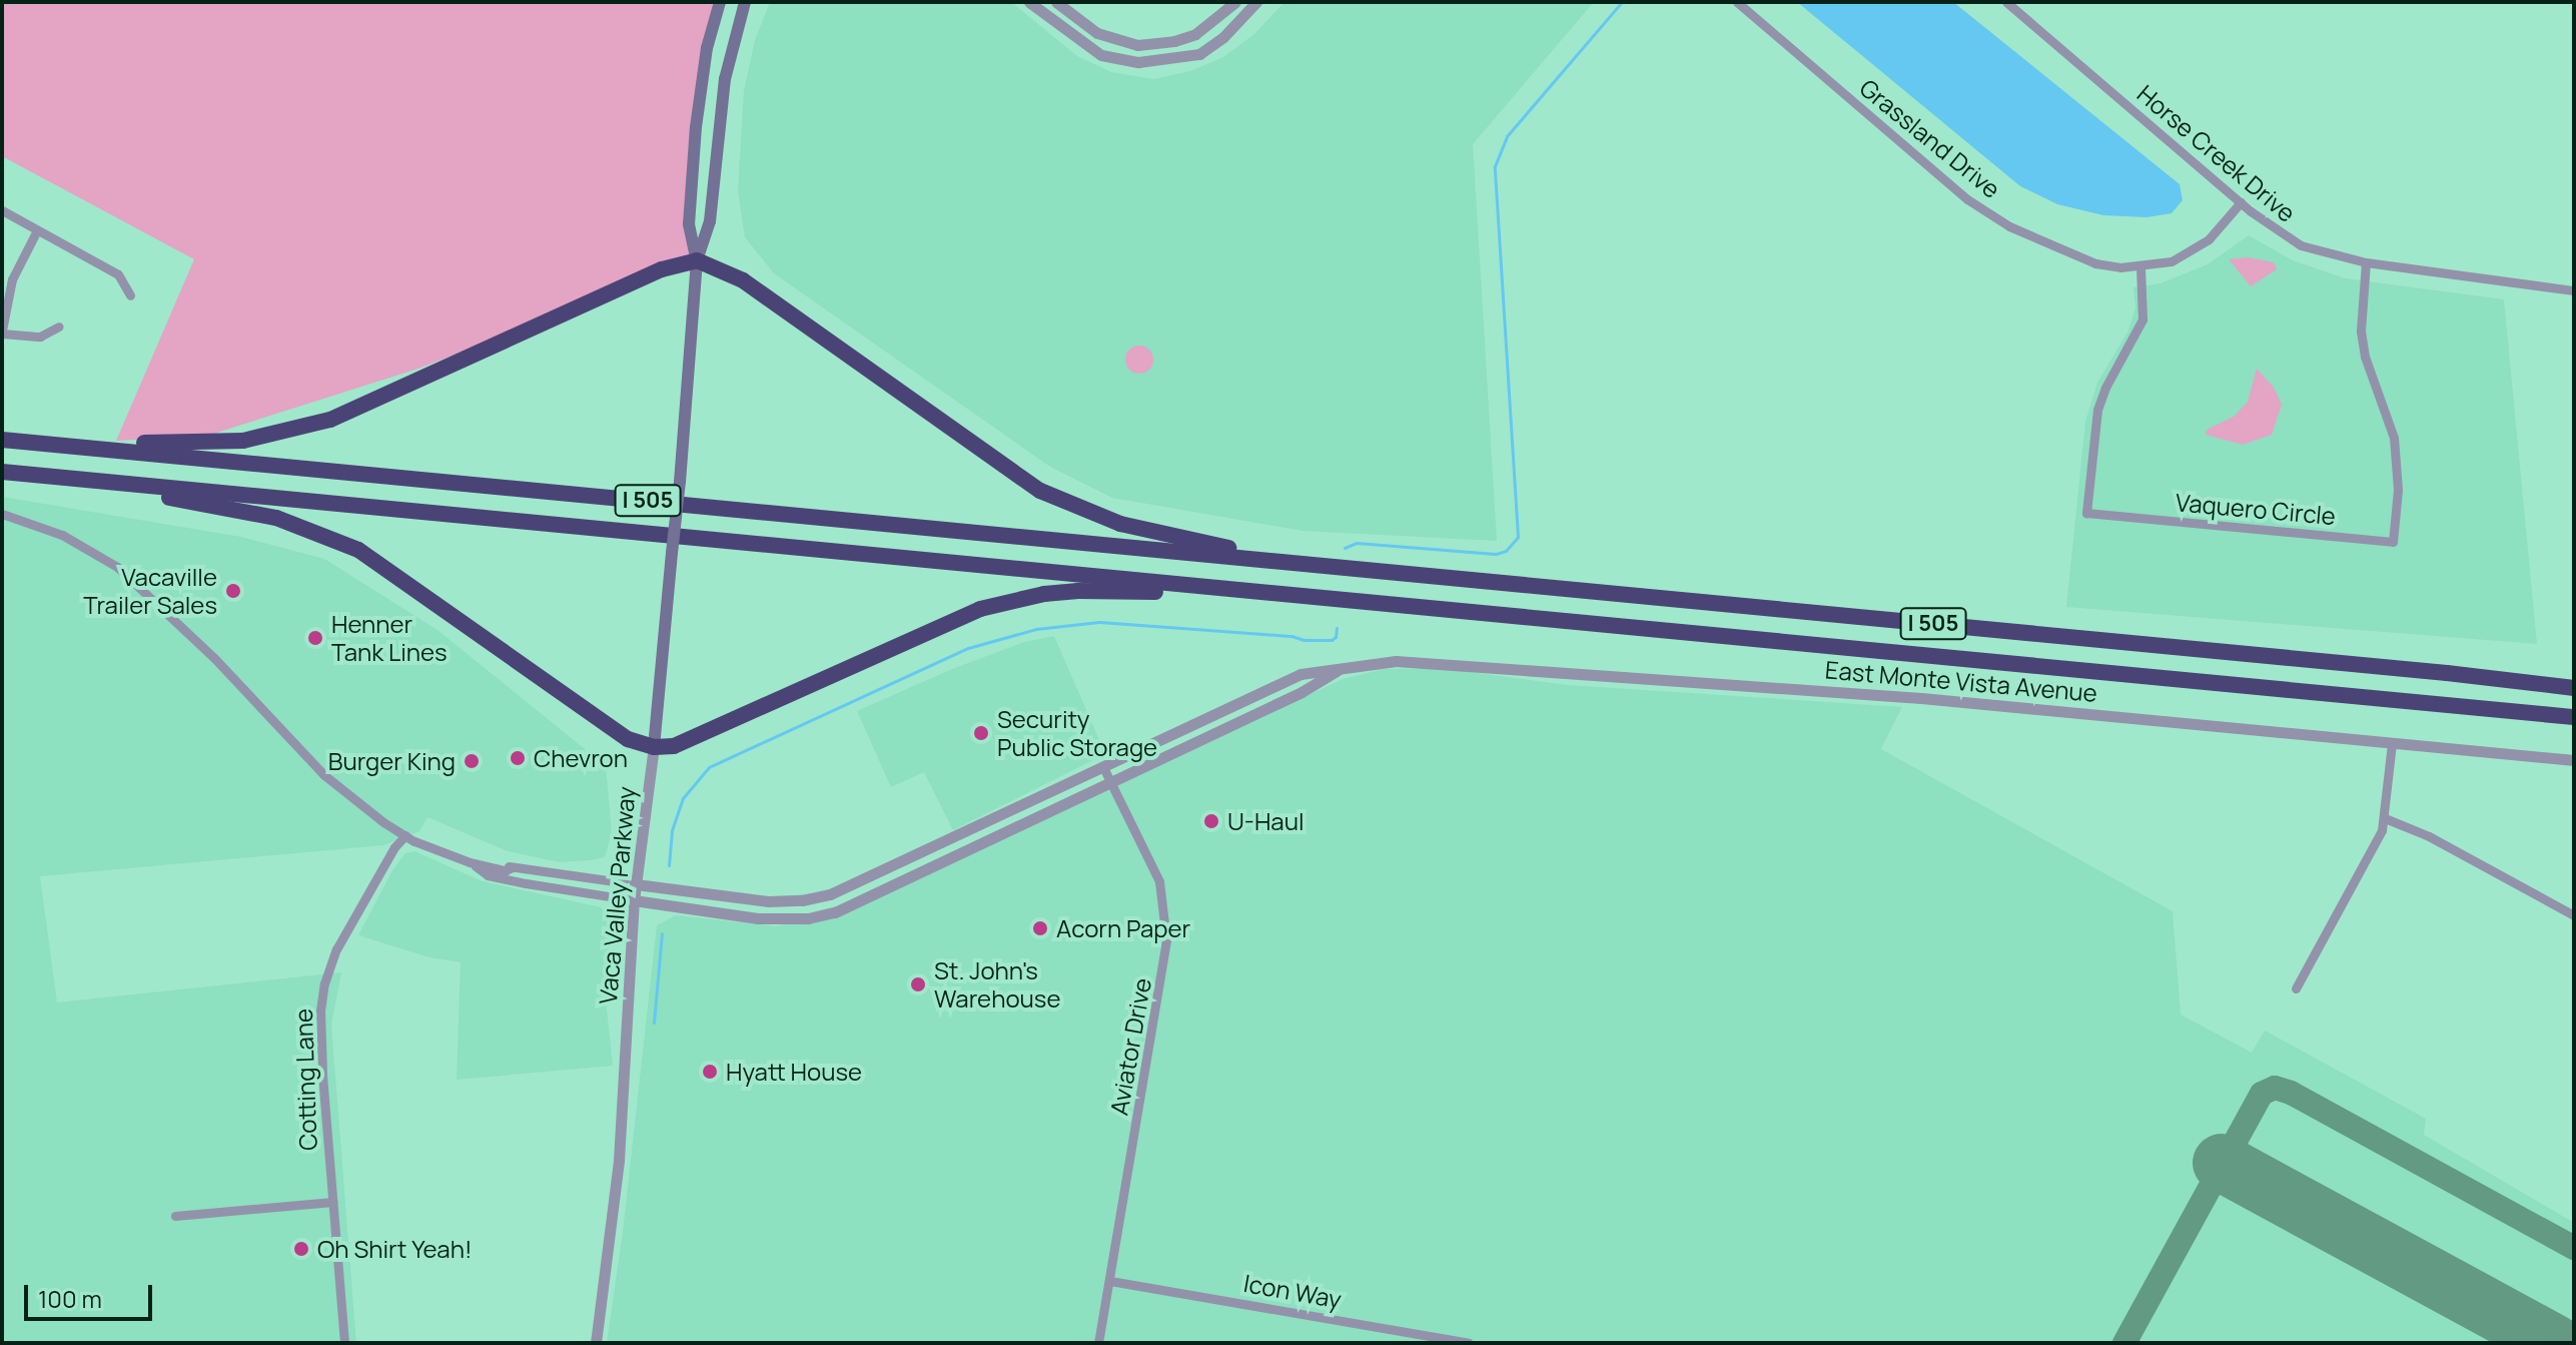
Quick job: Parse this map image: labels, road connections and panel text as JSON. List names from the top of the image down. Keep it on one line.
{"streets":{"highway":["I 505"],"main road":["Vaca Valley Parkway"],"street":["Grassland Drive","Horse Creek Drive","Vaquero Circle","East Monte Vista Avenue","Aviator Drive","Cotting Lane","Icon Way"]},"crossings":[["Grassland Drive","Horse Creek Drive"],["Grassland Drive","Vaquero Circle"],["Horse Creek Drive","Vaquero Circle"],["East Monte Vista Avenue","Vaca Valley Parkway"],["East Monte Vista Avenue","Aviator Drive"],["Aviator Drive","Icon Way"]],"places":["Vacaville Trailer Sales","Henner Tank Lines","Security Public Storage","Chevron","Burger King","U-Haul","Acorn Paper","St. John's Warehouse","Hyatt House","Oh Shirt Yeah!"],"scale_bar":"100 m"}
